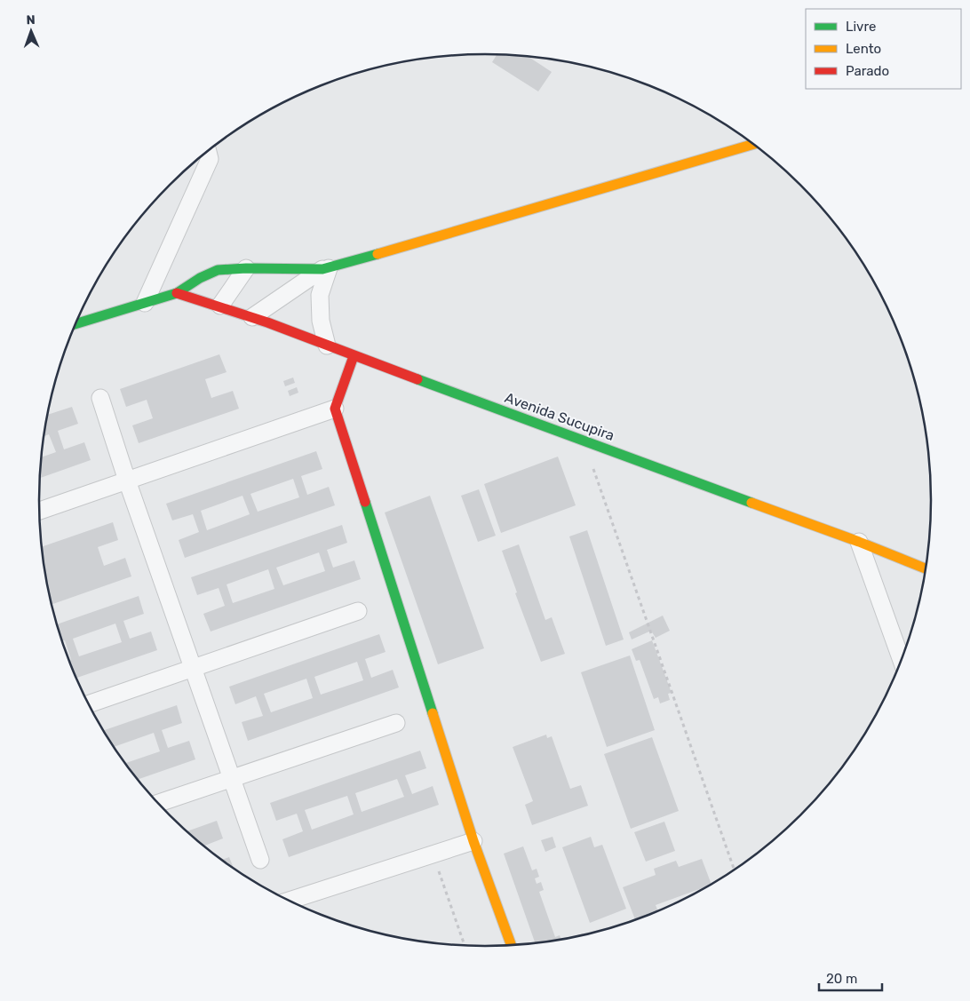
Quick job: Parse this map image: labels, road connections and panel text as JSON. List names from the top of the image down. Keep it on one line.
{"streets":{"street":["Avenida Sucupira"]},"legend":["Livre","Lento","Parado"],"scale_bar":"20 m","north":"top"}
